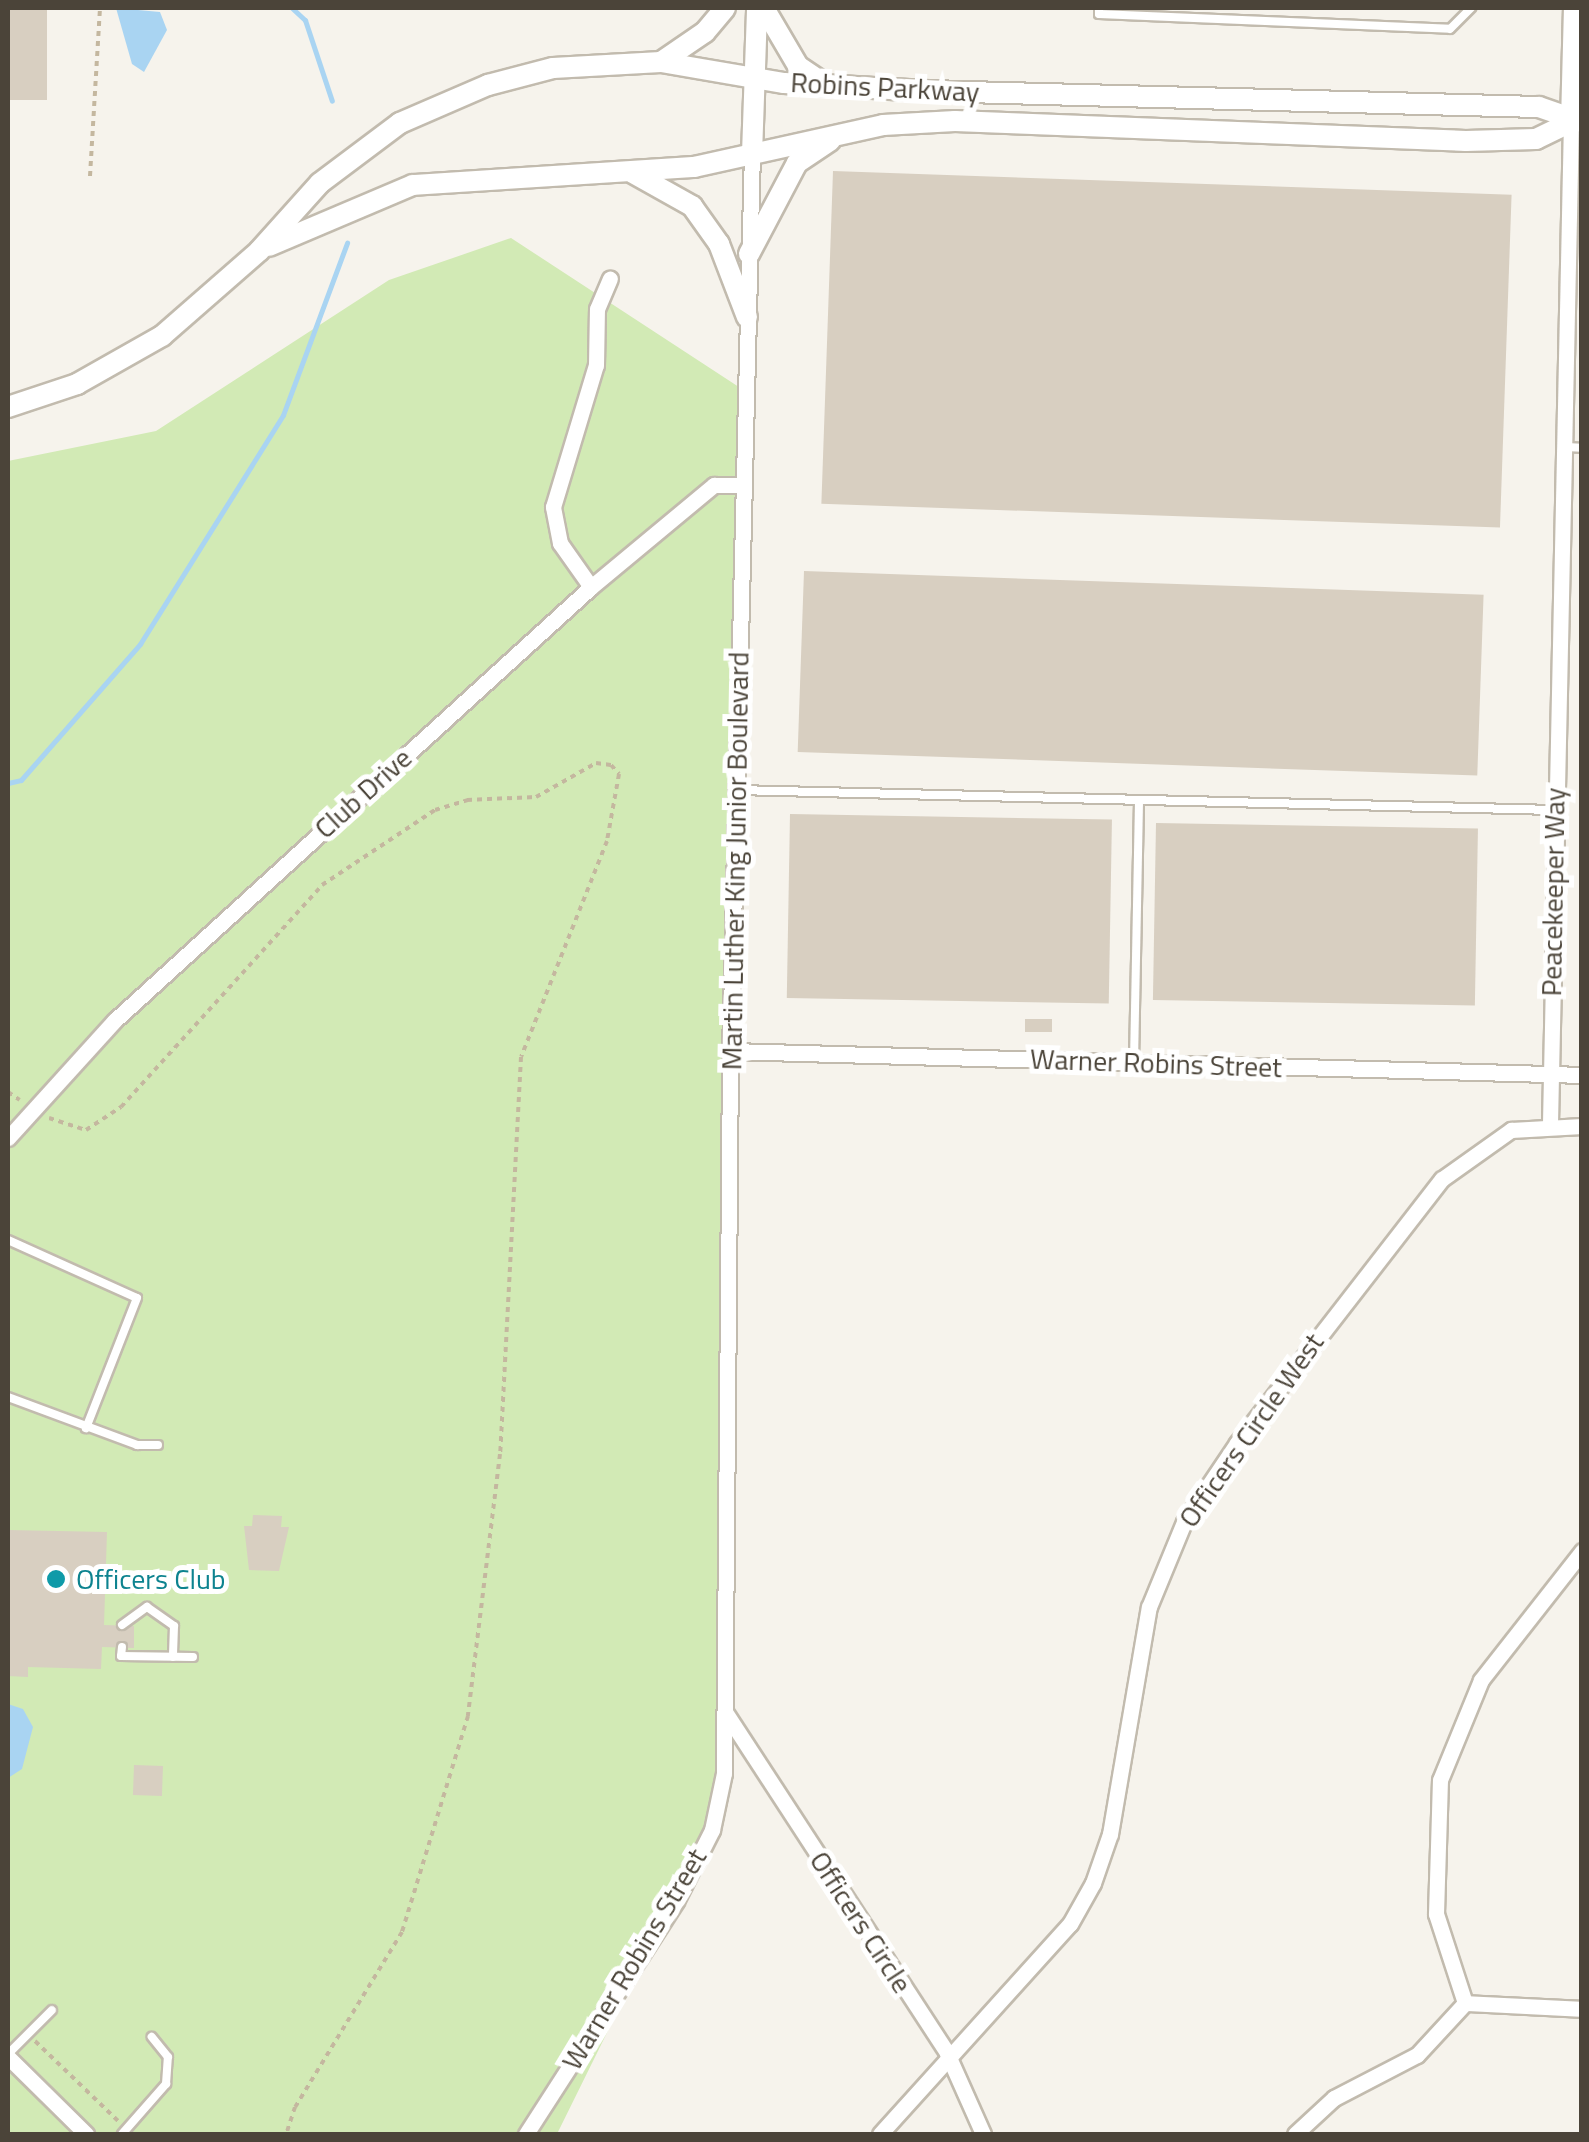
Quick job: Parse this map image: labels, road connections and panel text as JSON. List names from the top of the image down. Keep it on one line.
{"streets":{"street":["Robins Parkway","Club Drive","Martin Luther King Junior Boulevard","Peacekeeper Way","Warner Robins Street","Officers Circle West","Officers Circle"]},"crossings":[["Robins Parkway","Martin Luther King Junior Boulevard"],["Robins Parkway","Peacekeeper Way"],["Club Drive","Martin Luther King Junior Boulevard"],["Martin Luther King Junior Boulevard","Warner Robins Street"],["Martin Luther King Junior Boulevard","Officers Circle"],["Peacekeeper Way","Warner Robins Street"],["Peacekeeper Way","Officers Circle West"],["Warner Robins Street","Officers Circle"],["Officers Circle West","Officers Circle"]],"places":["Officers Club"]}
